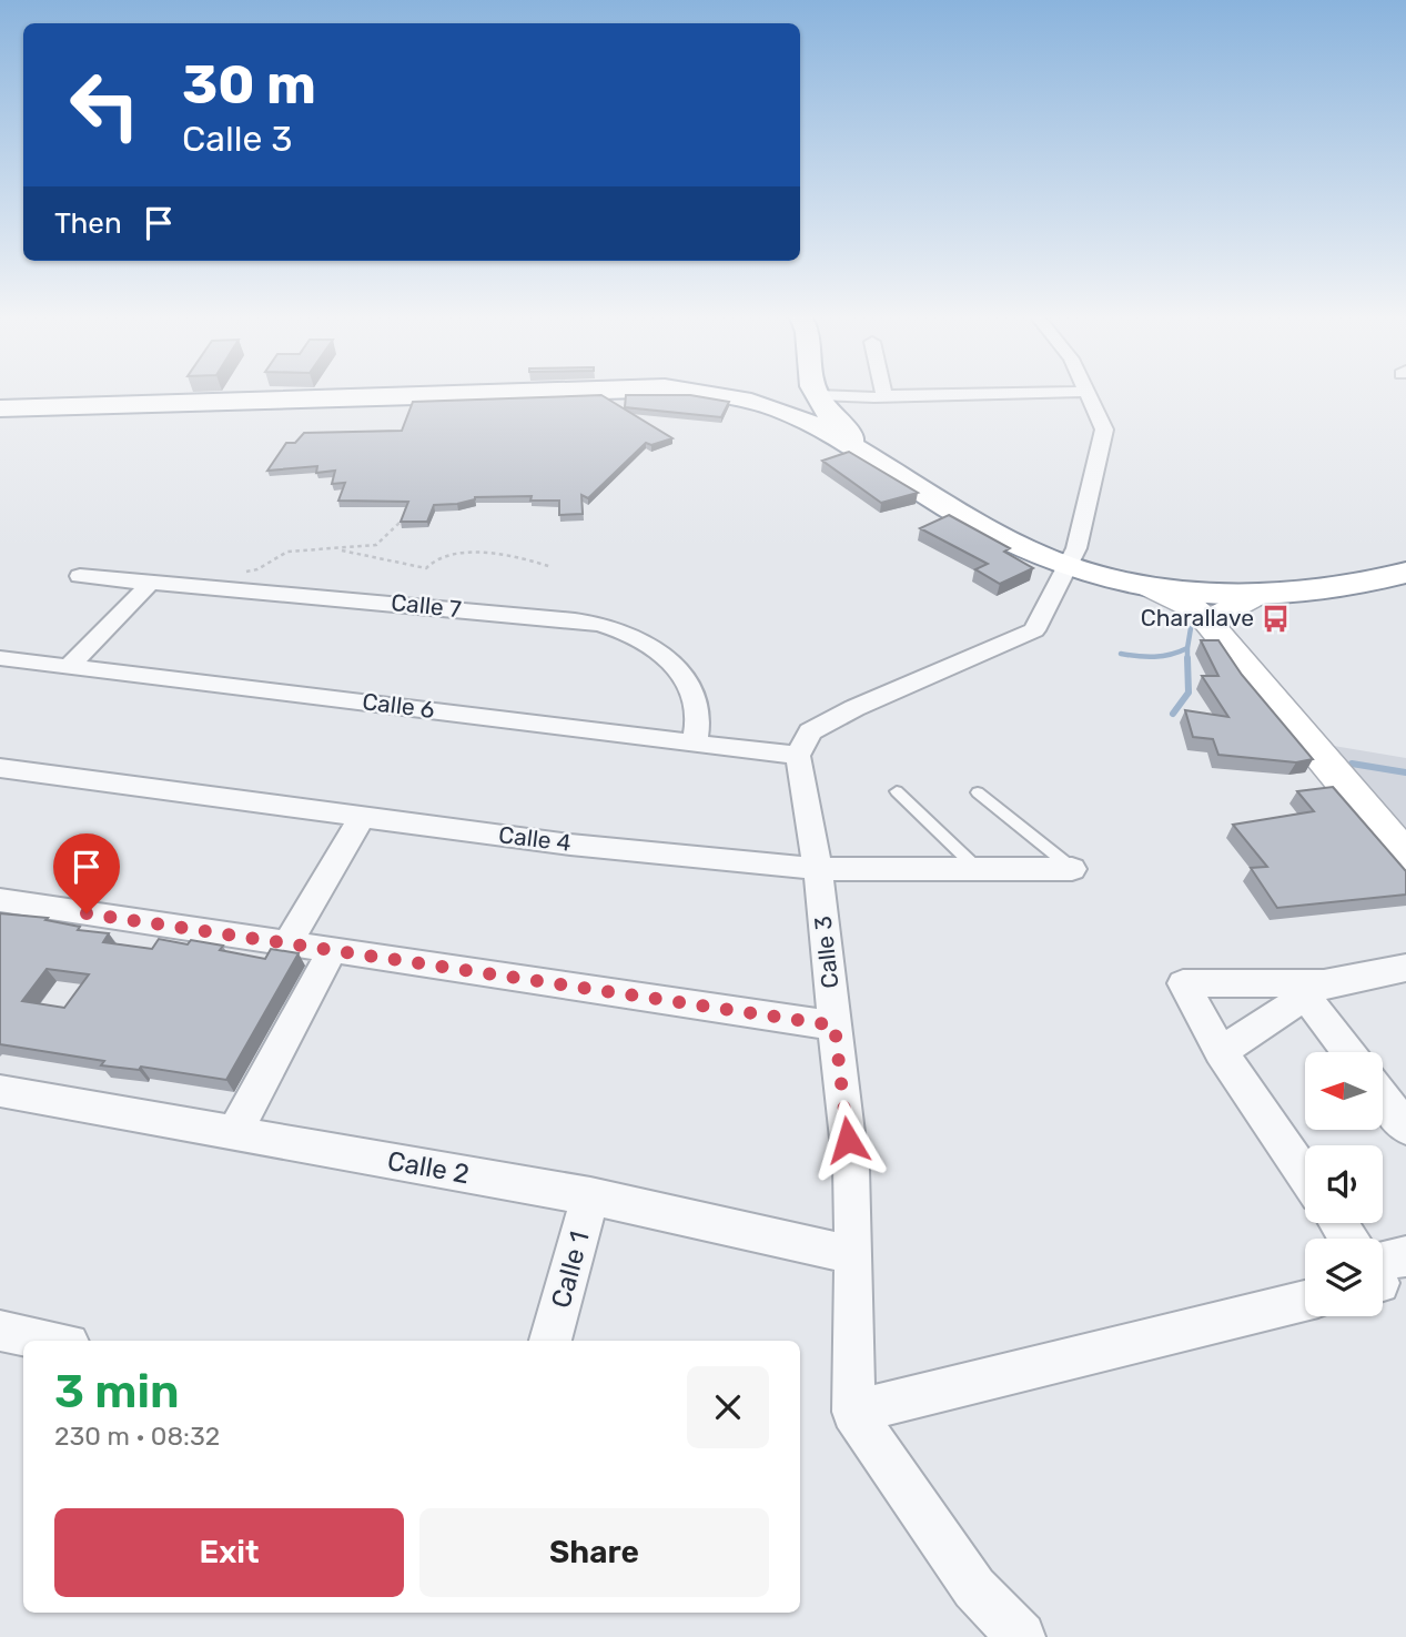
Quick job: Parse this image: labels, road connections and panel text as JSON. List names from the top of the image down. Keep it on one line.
{"streets":{"street":["Calle 7","Calle 6","Calle 4","Calle 3","Calle 2","Calle 1"]},"crossings":[["Calle 7","Calle 6"],["Calle 6","Calle 3"],["Calle 4","Calle 3"],["Calle 2","Calle 1"]],"places":{"bus stop":["Charallave"]},"north":"left","page":{"turn":["30 m","Calle 3"],"then":"Then","heading":["3 min","230 m · 08:32"],"buttons":["Exit","Share"]}}
